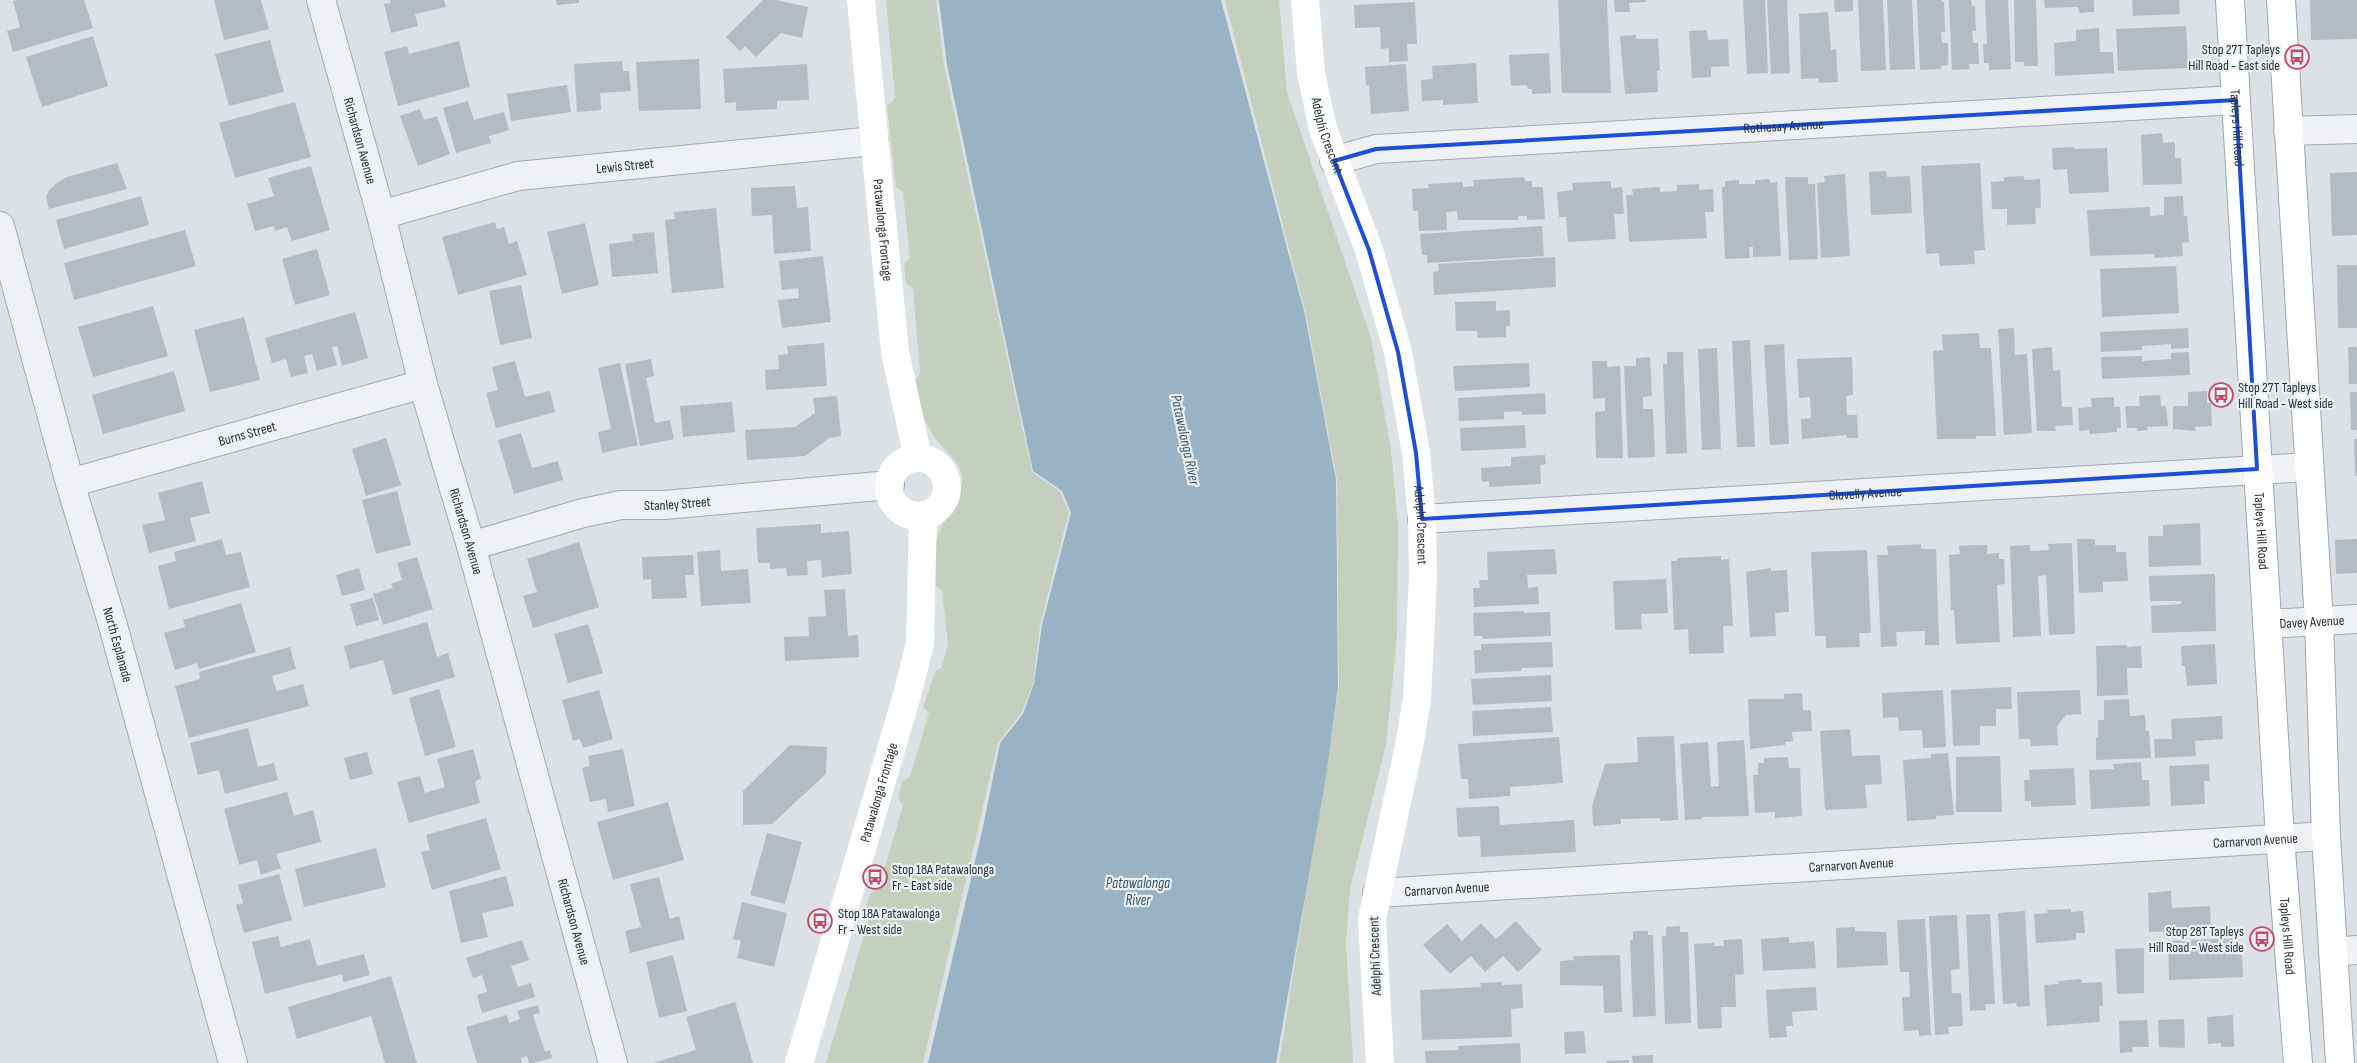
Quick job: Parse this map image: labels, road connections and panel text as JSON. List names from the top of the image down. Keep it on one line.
{"streets":{"street":["Rothesay Avenue","Tapleys Hill Road","Adelphi Crescent","Richardson Avenue","Lewis Street","Patawalonga Frontage","Burns Street","Clovelly Avenue","Stanley Street","Davey Avenue","North Esplanade","Carnarvon Avenue"]},"crossings":[["Rothesay Avenue","Tapleys Hill Road"],["Rothesay Avenue","Adelphi Crescent"],["Tapleys Hill Road","Clovelly Avenue"],["Tapleys Hill Road","Davey Avenue"],["Tapleys Hill Road","Carnarvon Avenue"],["Adelphi Crescent","Clovelly Avenue"],["Adelphi Crescent","Carnarvon Avenue"],["Richardson Avenue","Lewis Street"],["Richardson Avenue","Burns Street"],["Richardson Avenue","Stanley Street"],["Lewis Street","Patawalonga Frontage"],["Patawalonga Frontage","Stanley Street"],["Burns Street","North Esplanade"]],"water":["Patawalonga River"],"places":{"bus stop":["Stop 27T Tapleys Hill Road - East side","Stop 27T Tapleys Hill Road - West side","Stop 18A Patawalonga Fr - East side","Stop 18A Patawalonga Fr - West side","Stop 28T Tapleys Hill Road - West side"]}}
